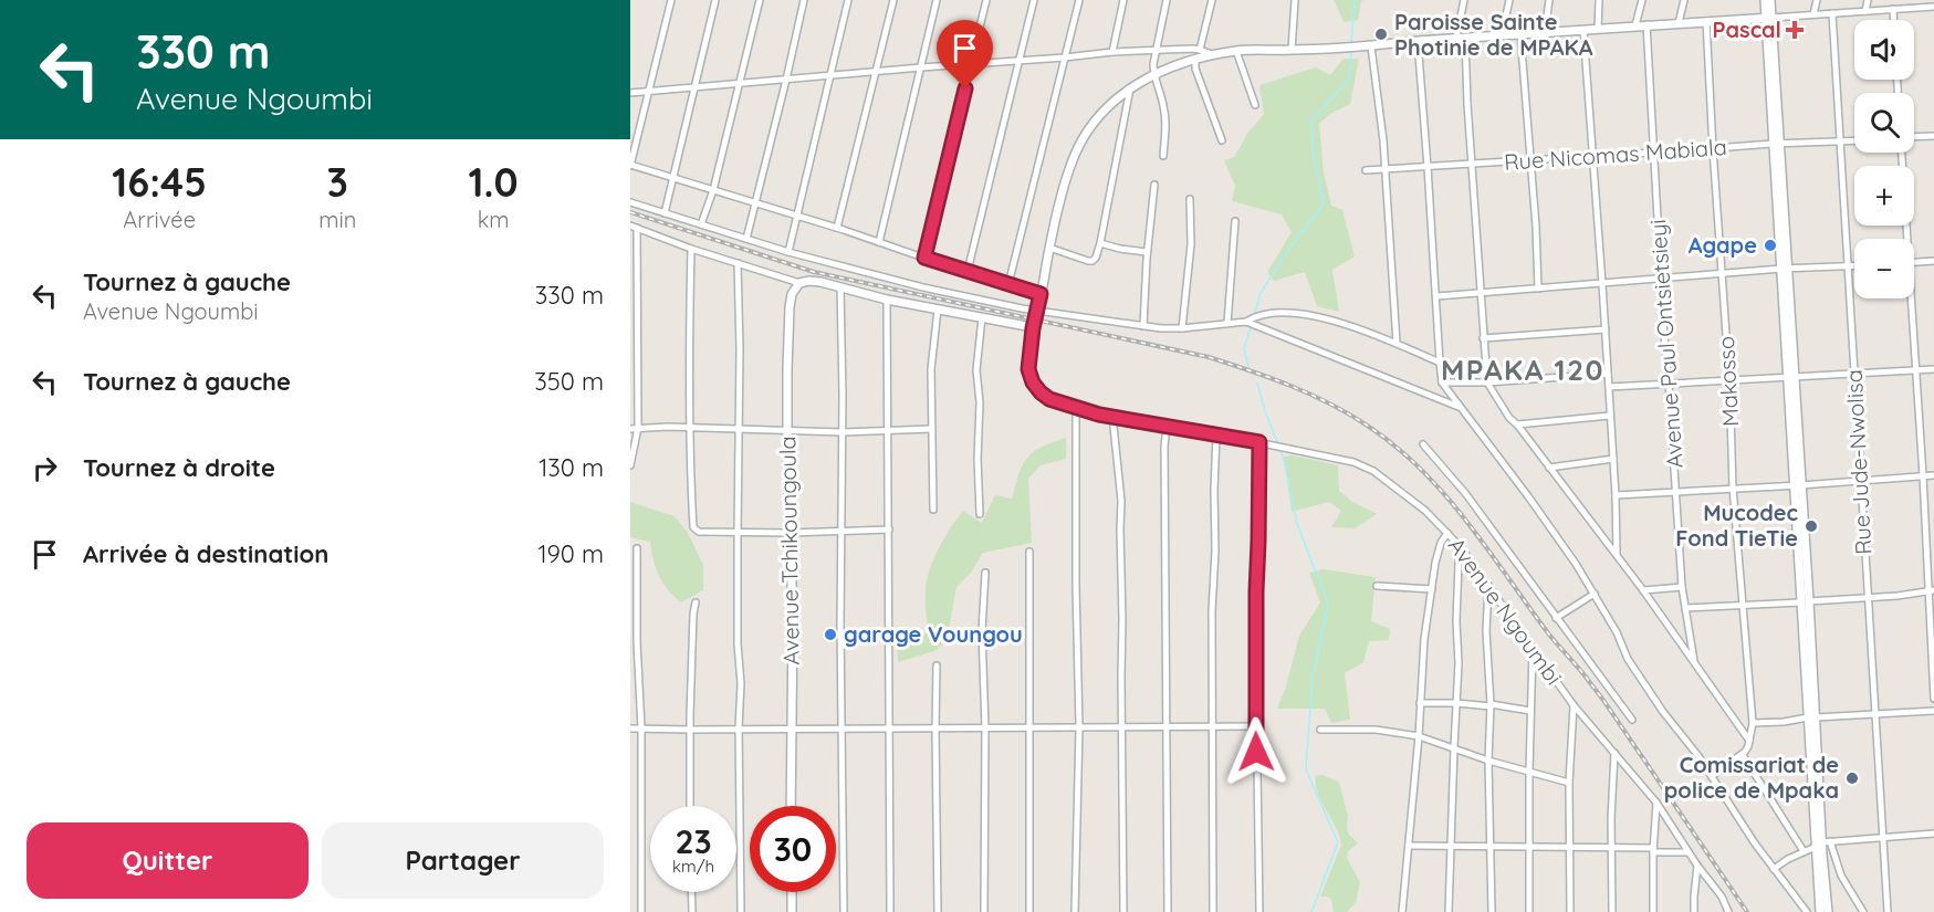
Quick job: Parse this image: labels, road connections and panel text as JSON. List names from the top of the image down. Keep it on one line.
{"streets":{"street":["Rue Nicomas Mabiala","Avenue Paul Ontsietsieyi","Makosso","Rue Jude-Nwolisa","Avenue Tchikoungoula","Avenue Ngoumbi"]},"crossings":[["Rue Nicomas Mabiala","Avenue Paul Ontsietsieyi"],["Rue Nicomas Mabiala","Makosso"],["Rue Nicomas Mabiala","Rue Jude-Nwolisa"]],"districts":["MPAKA 120"],"places":{"health":["Pascal"],"other":["Paroisse Sainte Photinie de MPAKA","Agape","Mucodec Fond TieTie","garage Voungou","Comissariat de police de Mpaka"]},"page":{"turn":["330 m","Avenue Ngoumbi"],"map_buttons":["+","−"],"eta":["16:45","Arrivée","3","min","1.0","km"],"list":[{"name":"Tournez à gauche","note":"Avenue Ngoumbi","value":"330 m"},{"name":"Tournez à gauche","value":"350 m"},{"name":"Tournez à droite","value":"130 m"},{"name":"Arrivée à destination","value":"190 m"}],"speed":"23 km/h","limit":"30","buttons":["Quitter","Partager"]}}
